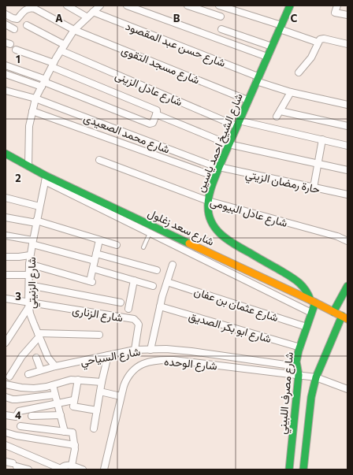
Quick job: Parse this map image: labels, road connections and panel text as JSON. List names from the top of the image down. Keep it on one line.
{"streets":{"street":["شارع حسن عبد المقصود","شارع مسجد التقوى","شارع عادل الزينى","شارع محمد الصعيدى","شارع الشيخ احمد ياسين","حارة رمضان الزيتي","شارع عادل البيومى","شارع سعد زغلول","شارع الزنيتي","شارع عثمان بن عفان","شارع الزنارى","شارع ابو بكر الصديق","شارع السياحي","شارع الوحده","شارع مصرف اللبيني"]},"crossings":[["شارع حسن عبد المقصود","شارع الشيخ احمد ياسين"],["شارع مسجد التقوى","شارع الشيخ احمد ياسين"],["شارع عادل الزينى","شارع الشيخ احمد ياسين"],["شارع محمد الصعيدى","شارع الشيخ احمد ياسين"],["شارع محمد الصعيدى","حارة رمضان الزيتي"],["شارع الشيخ احمد ياسين","حارة رمضان الزيتي"],["شارع الشيخ احمد ياسين","شارع عادل البيومى"],["شارع الشيخ احمد ياسين","شارع سعد زغلول"],["شارع الشيخ احمد ياسين","شارع مصرف اللبيني"],["شارع سعد زغلول","شارع الزنيتي"],["شارع سعد زغلول","شارع مصرف اللبيني"],["شارع الزنيتي","شارع الزنارى"],["شارع الزنيتي","شارع السياحي"],["شارع عثمان بن عفان","شارع مصرف اللبيني"],["شارع الزنارى","شارع السياحي"],["شارع ابو بكر الصديق","شارع مصرف اللبيني"],["شارع السياحي","شارع مصرف اللبيني"],["شارع الوحده","شارع مصرف اللبيني"]],"grid":{"columns":["A","B","C"],"rows":["1","2","3","4"]}}
